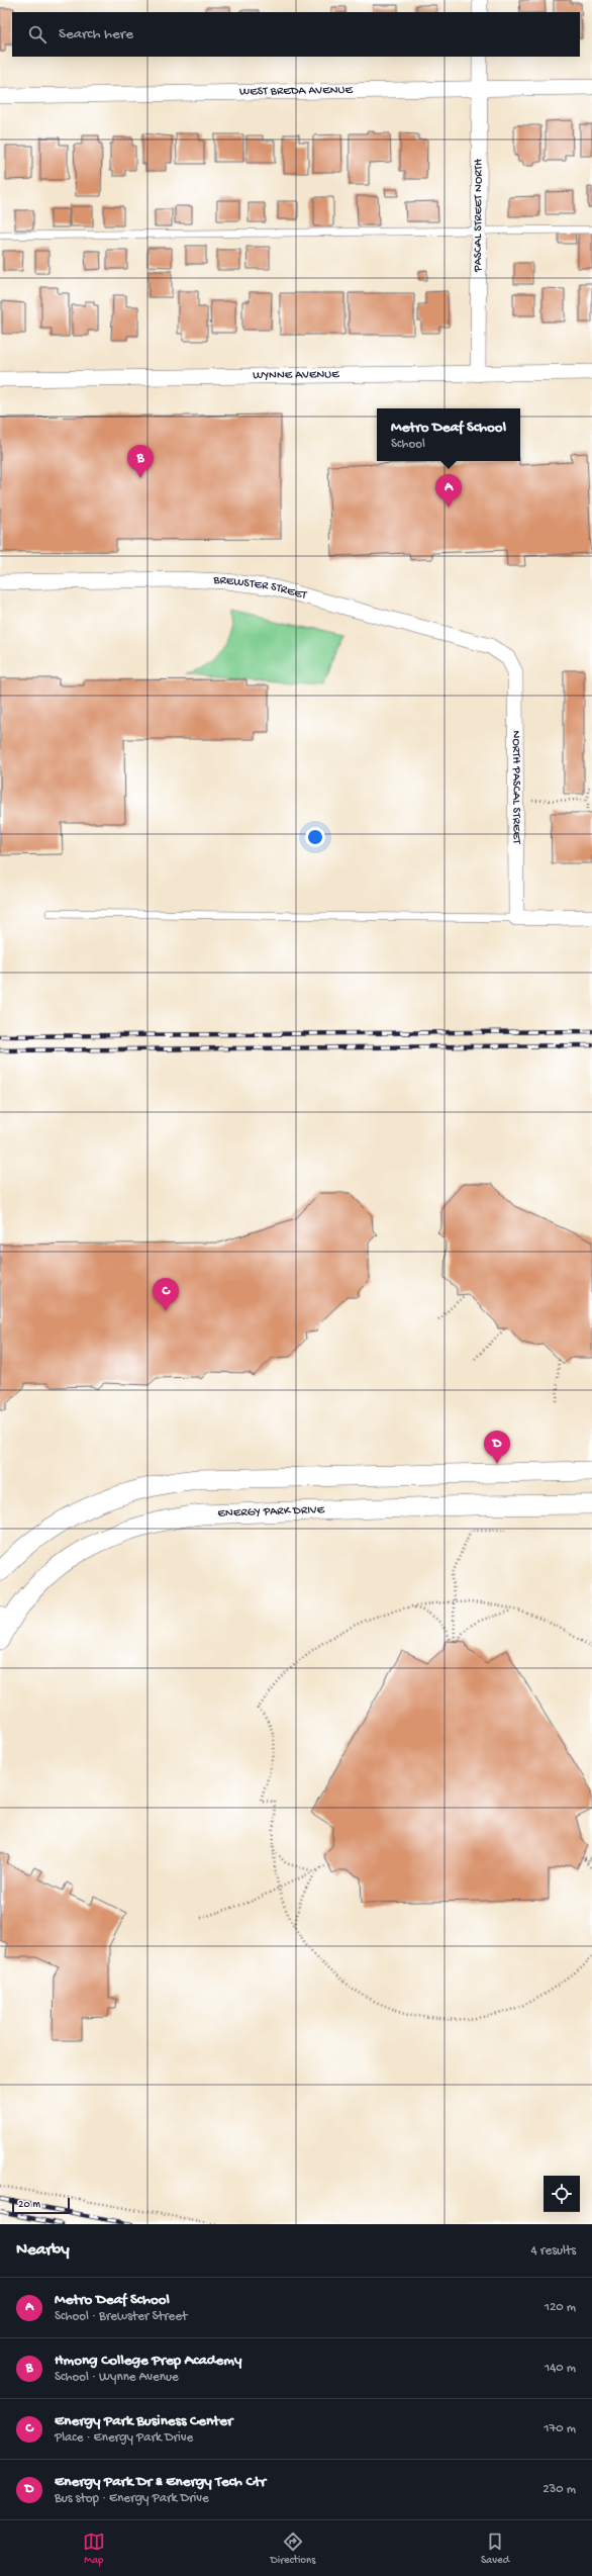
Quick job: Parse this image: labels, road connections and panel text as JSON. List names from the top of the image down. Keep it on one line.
{"streets":{"street":["WEST BREDA AVENUE","PASCAL STREET NORTH","WYNNE AVENUE","BREWSTER STREET","NORTH PASCAL STREET","ENERGY PARK DRIVE"]},"crossings":[["WEST BREDA AVENUE","PASCAL STREET NORTH"],["PASCAL STREET NORTH","WYNNE AVENUE"],["BREWSTER STREET","NORTH PASCAL STREET"]],"scale_bar":"20 m","page":{"search":"Search here","popup":["Metro Deaf School","School"],"pins":["B","A","C","D"],"scale":"20 m","heading":["Nearby","4 results"],"list":[{"mark":"A","name":"Metro Deaf School","note":"School · Brewster Street","value":"120 m"},{"mark":"B","name":"Hmong College Prep Academy","note":"School · Wynne Avenue","value":"140 m"},{"mark":"C","name":"Energy Park Business Center","note":"Place · Energy Park Drive","value":"170 m"},{"mark":"D","name":"Energy Park Dr & Energy Tech Ctr","note":"Bus stop · Energy Park Drive","value":"230 m"}],"nav":["Map","Directions","Saved"]}}
